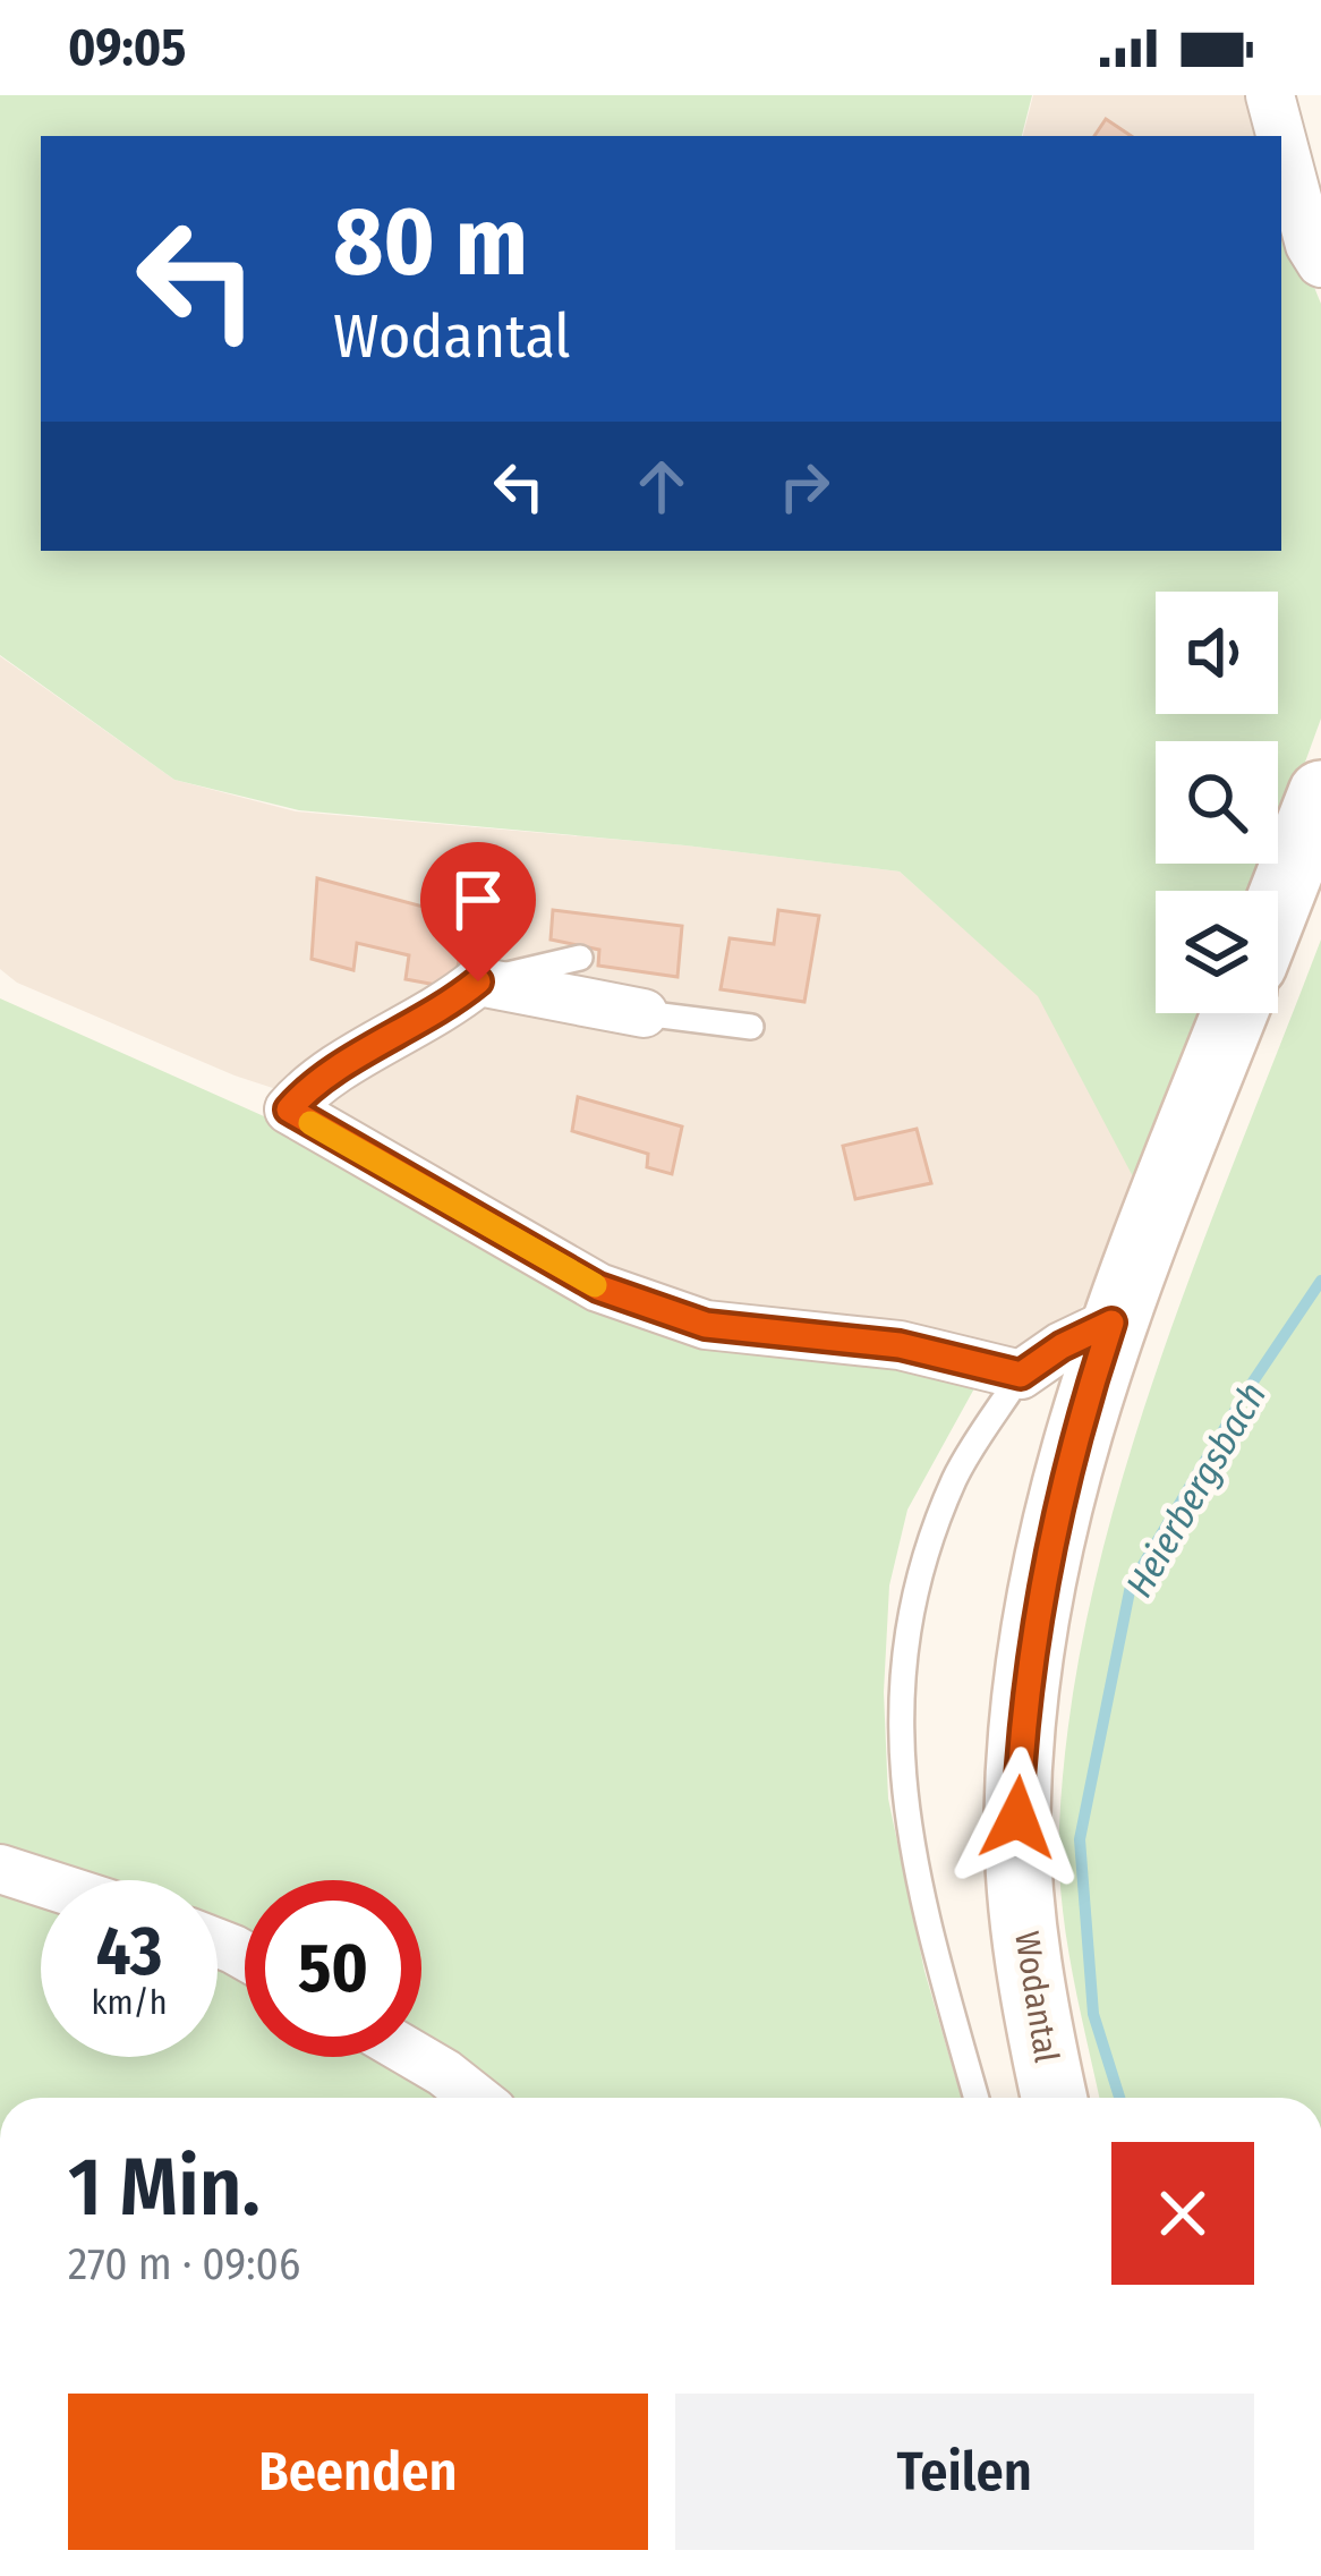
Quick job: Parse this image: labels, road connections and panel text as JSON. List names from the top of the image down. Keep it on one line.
{"streets":{"main road":["Wodantal"]},"water":["Heierbergsbach"],"page":{"status":"09:05","turn":["80 m","Wodantal"],"speed":"43 km/h","limit":"50","heading":["1 Min.","270 m · 09:06"],"buttons":["Beenden","Teilen"]}}
